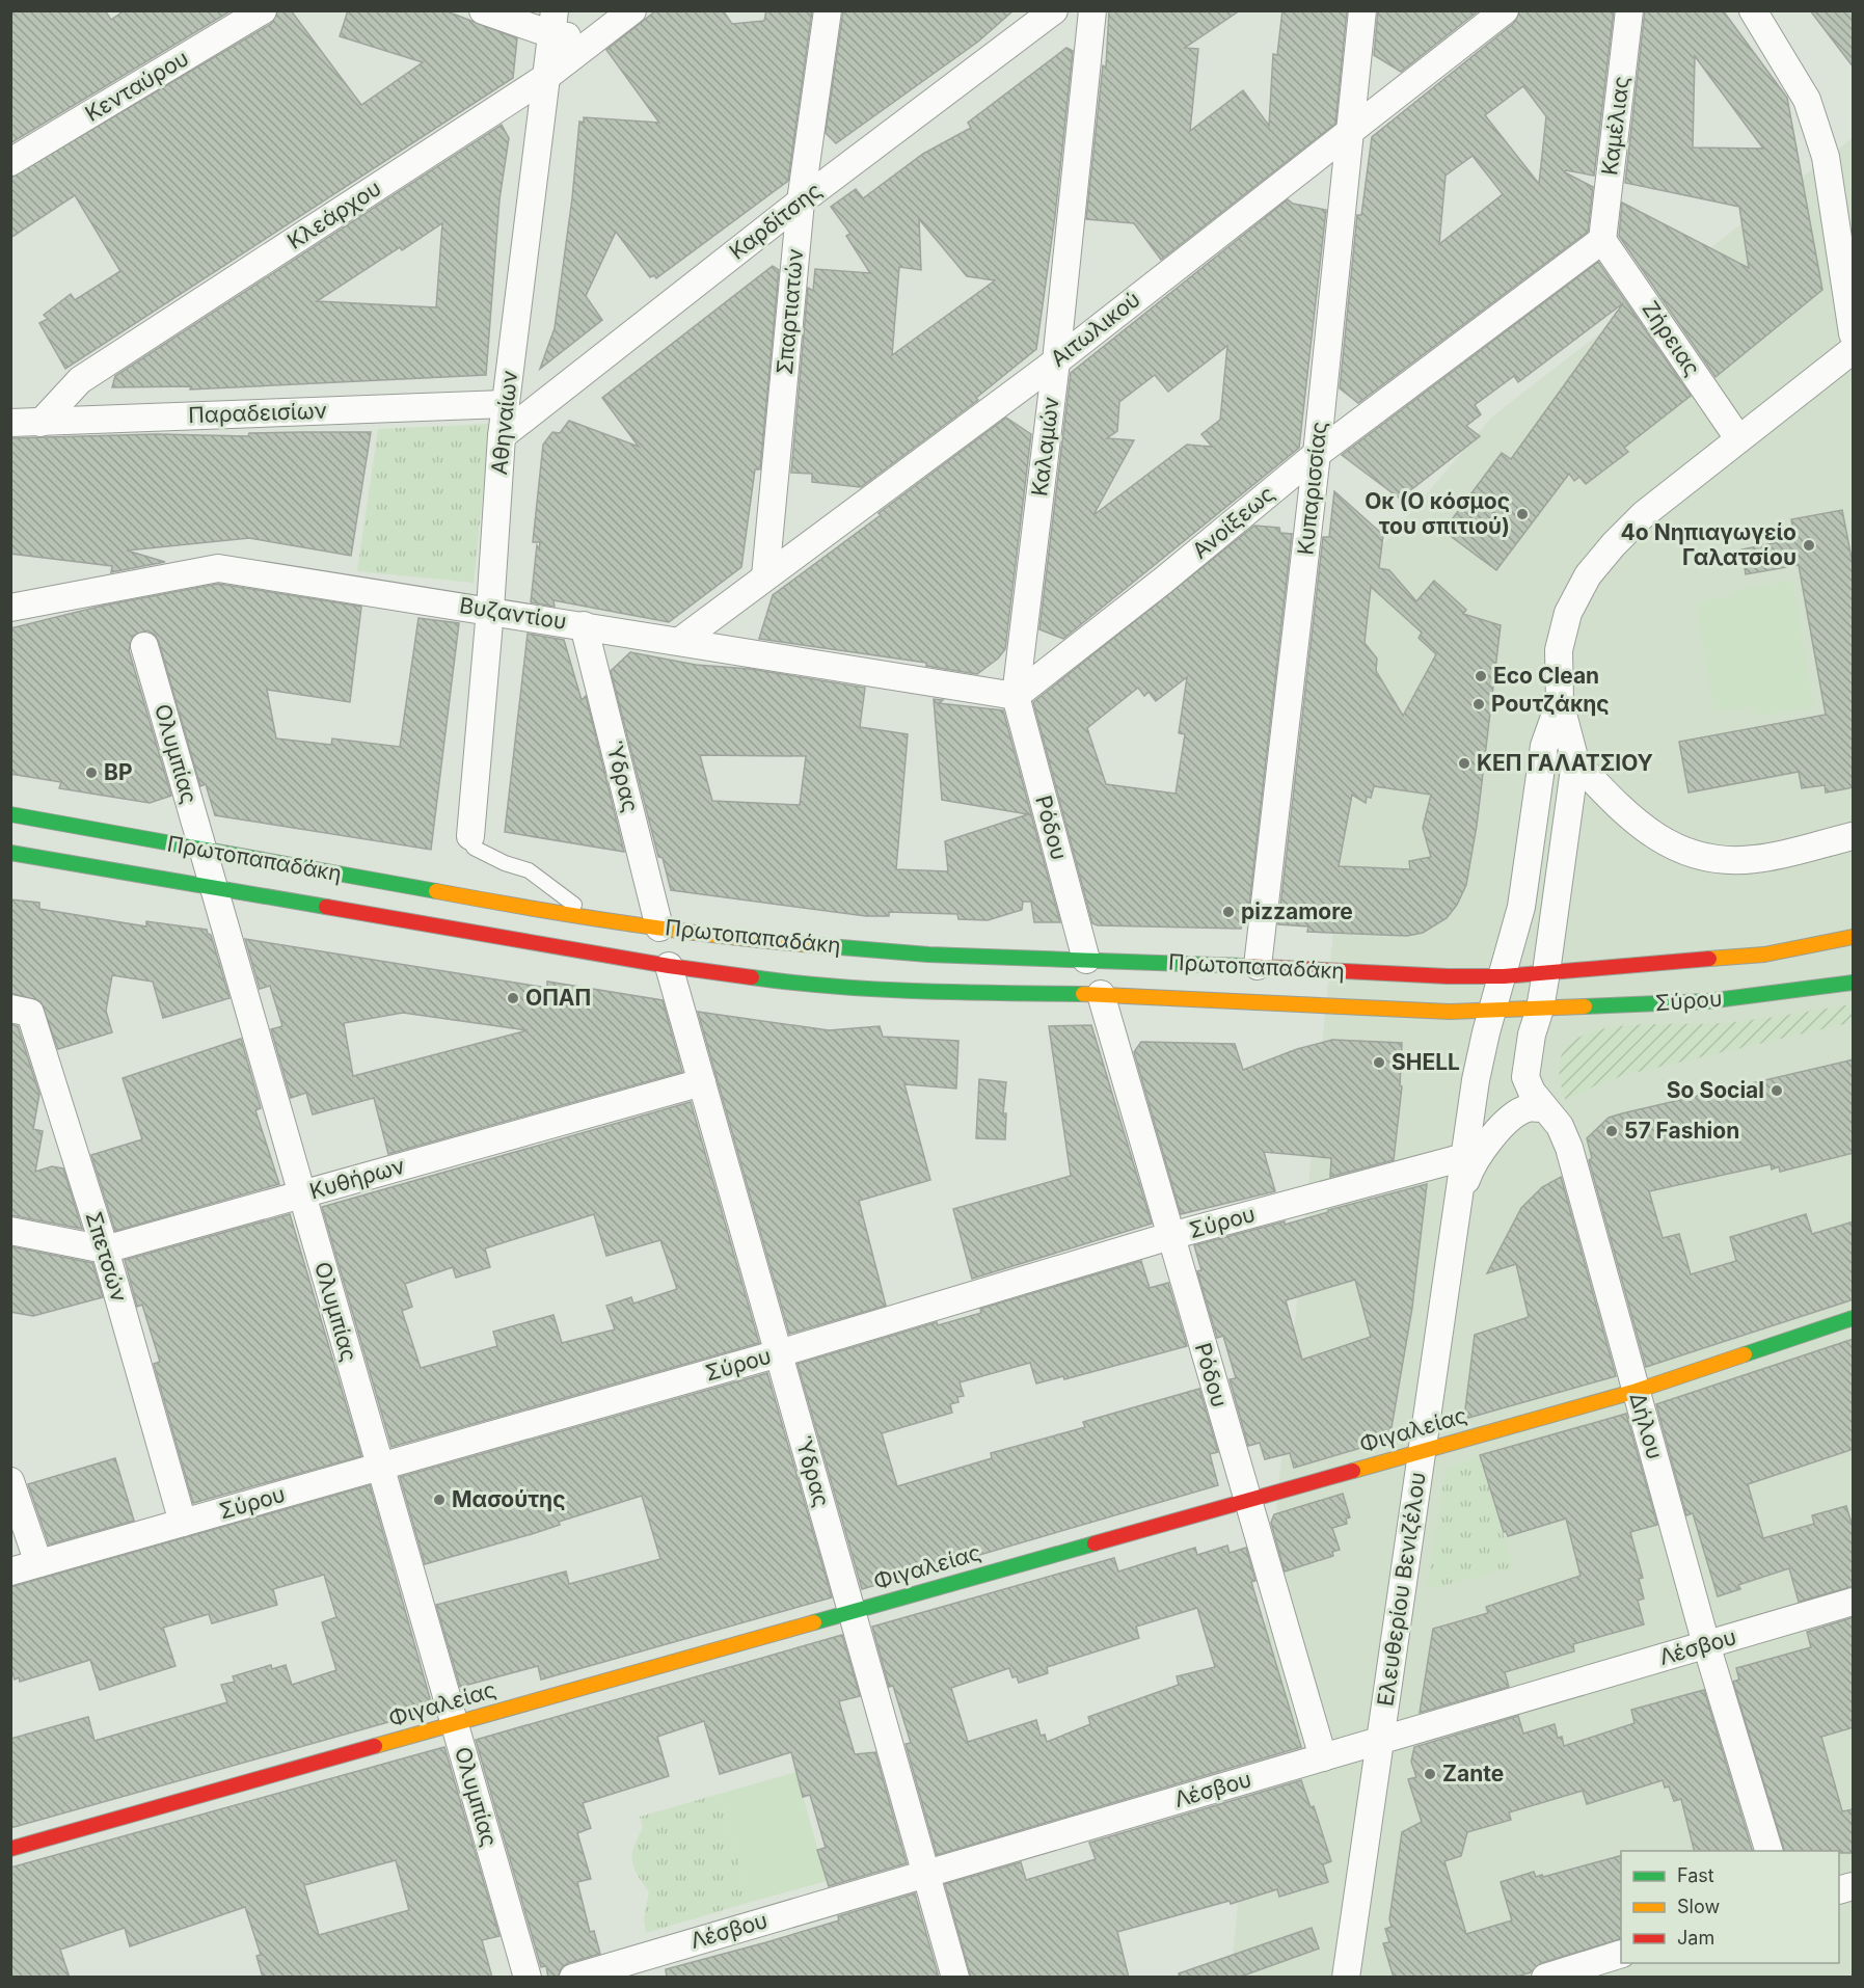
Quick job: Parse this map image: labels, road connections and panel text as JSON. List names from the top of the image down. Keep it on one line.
{"streets":{"main road":["Πρωτοπαπαδάκη","Σύρου","Φιγαλείας"],"street":["Κενταύρου","Καμέλιας","Κλεάρχου","Καρδίτσης","Σπαρτιατών","Αιτωλικού","Ζήρειας","Παραδεισίων","Αθηναίων","Καλαμών","Κυπαρισσίας","Ανοίξεως","Βυζαντίου","Ολυμπίας","Ύδρας","Ρόδου","Κυθήρων","Σπετσών","Δήλου","Ελευθερίου Βενιζέλου","Λέσβου"]},"crossings":[["Καμέλιας","Ζήρειας"],["Καμέλιας","Ανοίξεως"],["Κλεάρχου","Παραδεισίων"],["Κλεάρχου","Αθηναίων"],["Καρδίτσης","Σπαρτιατών"],["Καρδίτσης","Αθηναίων"],["Σπαρτιατών","Αιτωλικού"],["Αιτωλικού","Καλαμών"],["Αιτωλικού","Κυπαρισσίας"],["Αιτωλικού","Βυζαντίου"],["Ζήρειας","Ανοίξεως"],["Παραδεισίων","Αθηναίων"],["Αθηναίων","Βυζαντίου"],["Καλαμών","Ανοίξεως"],["Καλαμών","Βυζαντίου"],["Καλαμών","Ρόδου"],["Κυπαρισσίας","Ανοίξεως"],["Κυπαρισσίας","Πρωτοπαπαδάκη"],["Ανοίξεως","Βυζαντίου"],["Ανοίξεως","Ρόδου"],["Βυζαντίου","Ύδρας"],["Βυζαντίου","Ρόδου"],["Ολυμπίας","Πρωτοπαπαδάκη"],["Ολυμπίας","Σύρου"],["Ολυμπίας","Κυθήρων"],["Ολυμπίας","Φιγαλείας"],["Ύδρας","Πρωτοπαπαδάκη"],["Ύδρας","Σύρου"],["Ύδρας","Κυθήρων"],["Ύδρας","Φιγαλείας"],["Ύδρας","Λέσβου"],["Ρόδου","Πρωτοπαπαδάκη"],["Ρόδου","Σύρου"],["Ρόδου","Φιγαλείας"],["Ρόδου","Λέσβου"],["Πρωτοπαπαδάκη","Σύρου"],["Πρωτοπαπαδάκη","Δήλου"],["Πρωτοπαπαδάκη","Ελευθερίου Βενιζέλου"],["Σύρου","Σπετσών"],["Σύρου","Δήλου"],["Σύρου","Ελευθερίου Βενιζέλου"],["Κυθήρων","Σπετσών"],["Δήλου","Φιγαλείας"],["Δήλου","Ελευθερίου Βενιζέλου"],["Δήλου","Λέσβου"],["Φιγαλείας","Ελευθερίου Βενιζέλου"],["Ελευθερίου Βενιζέλου","Λέσβου"]],"places":["Οκ (Ο κόσμος του σπιτιού)","4ο Νηπιαγωγείο Γαλατσίου","Eco Clean","Ρουτζάκης","ΚΕΠ ΓΑΛΑΤΣΙΟΥ","BP","pizzamore","ΟΠΑΠ","SHELL","So Social","57 Fashion","Μασούτης","Zante"],"legend":["Fast","Slow","Jam"]}
